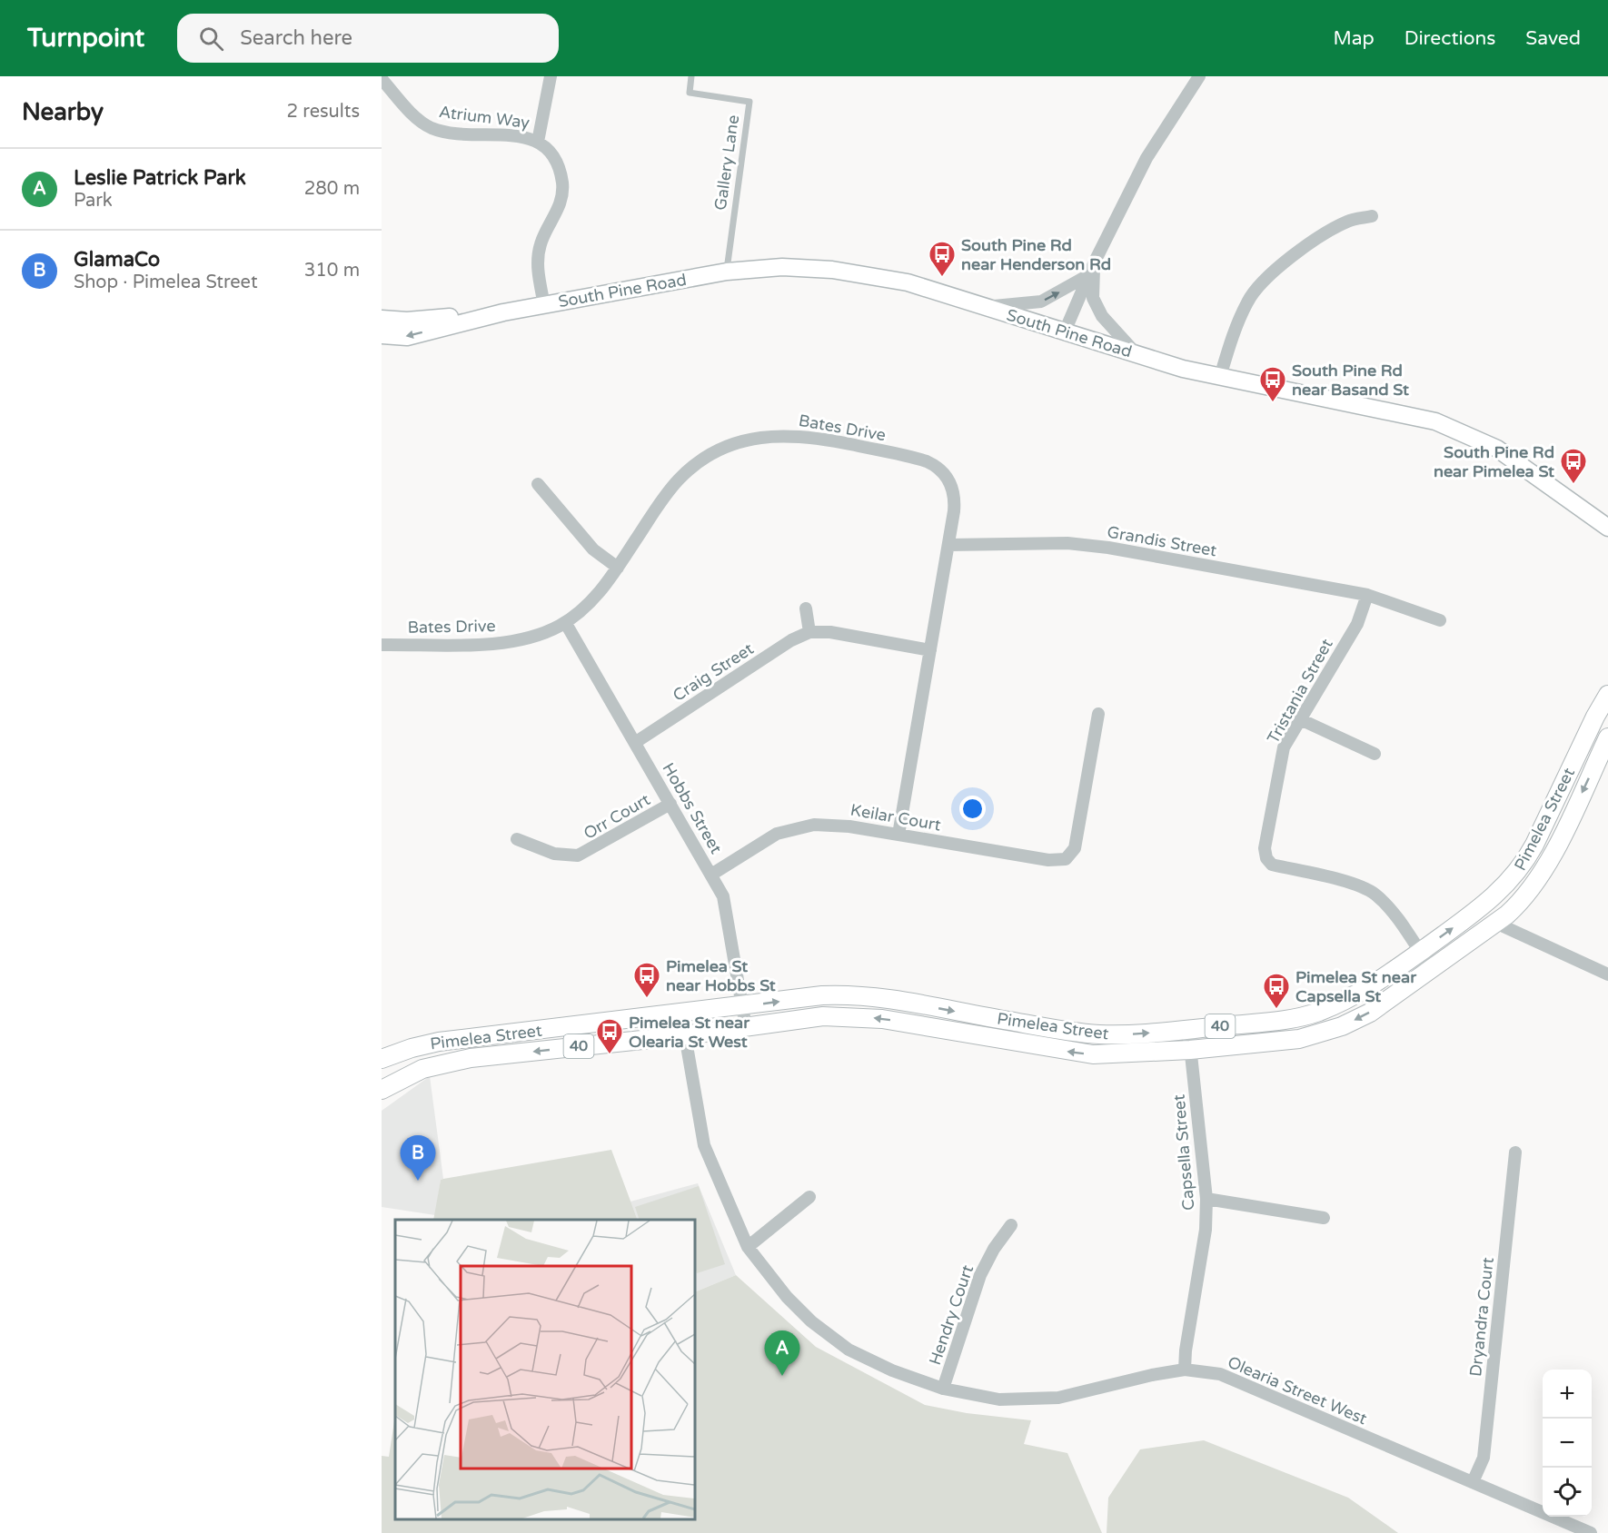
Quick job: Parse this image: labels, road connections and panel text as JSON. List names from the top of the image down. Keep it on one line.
{"streets":{"main road":["Pimelea Street","40"],"street":["Atrium Way","South Pine Road","Bates Drive","Grandis Street","Craig Street","Tristania Street","Hobbs Street","Orr Court","Keilar Court","Capsella Street","Hendry Court","Dryandra Court","Olearia Street West"],"lane":["Gallery Lane"]},"crossings":[["Atrium Way","South Pine Road"],["Gallery Lane","South Pine Road"],["Bates Drive","Grandis Street"],["Bates Drive","Craig Street"],["Bates Drive","Hobbs Street"],["Bates Drive","Keilar Court"],["Grandis Street","Tristania Street"],["Craig Street","Hobbs Street"],["Tristania Street","Pimelea Street"],["Hobbs Street","Orr Court"],["Hobbs Street","Keilar Court"],["Hobbs Street","Pimelea Street"],["Pimelea Street","Capsella Street"],["Pimelea Street","Olearia Street West"],["Capsella Street","Olearia Street West"],["Hendry Court","Olearia Street West"],["Dryandra Court","Olearia Street West"]],"places":{"bus stop":["South Pine Rd near Henderson Rd","South Pine Rd near Basand St","South Pine Rd near Pimelea St","Pimelea St near Hobbs St","Pimelea St near Capsella St","Pimelea St near Olearia St West"]},"page":{"header":"Turnpoint","search":"Search here","nav":["Map","Directions","Saved"],"heading":["Nearby","2 results"],"list":[{"mark":"A","name":"Leslie Patrick Park","note":"Park","value":"280 m"},{"mark":"B","name":"GlamaCo","note":"Shop · Pimelea Street","value":"310 m"}],"pins":["B","A"],"map_buttons":["+","−"]}}
